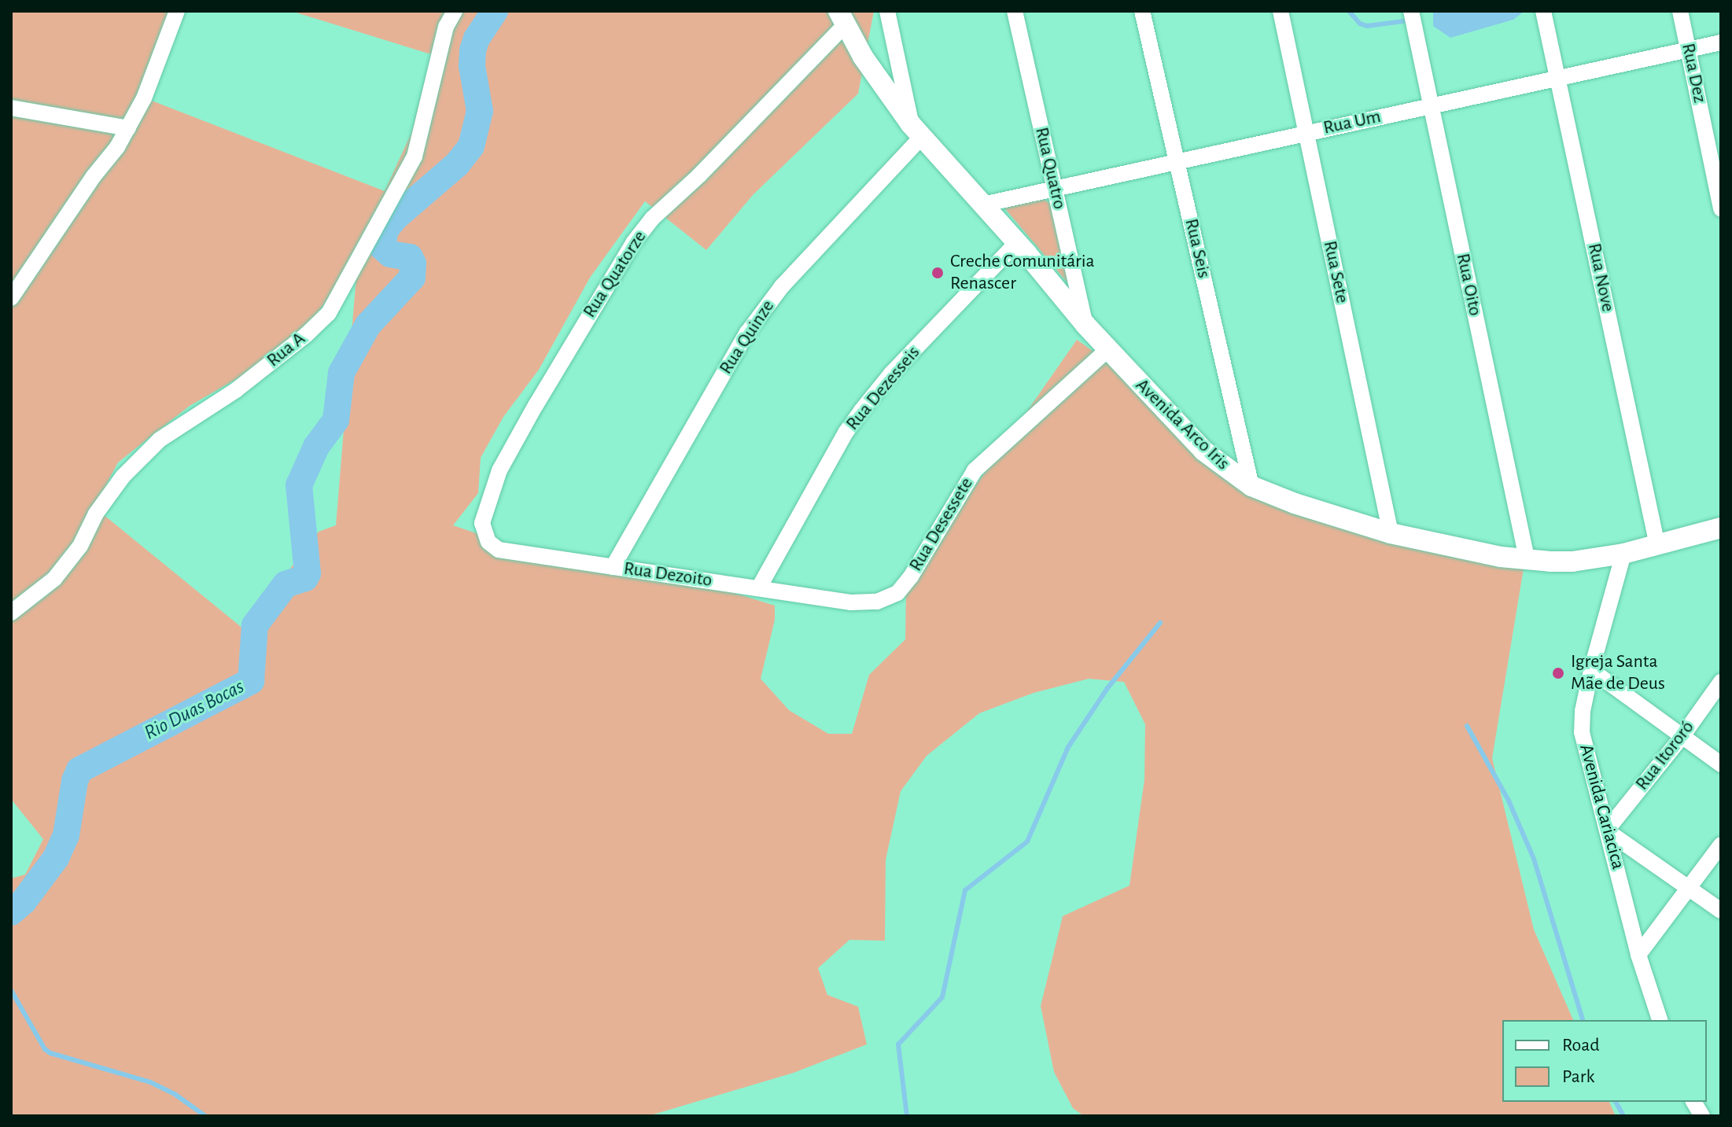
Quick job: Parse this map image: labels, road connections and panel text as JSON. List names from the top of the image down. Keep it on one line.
{"streets":{"street":["Rua Dez","Rua Um","Rua Quatro","Rua Seis","Rua Sete","Rua Quatorze","Rua Nove","Rua Oito","Rua Quinze","Rua A","Rua Dezesseis","Avenida Arco Iris","Rua Desessete","Rua Dezoito","Rua Itororó","Avenida Cariacica"]},"crossings":[["Rua Dez","Rua Um"],["Rua Um","Rua Quatro"],["Rua Um","Rua Seis"],["Rua Um","Rua Sete"],["Rua Um","Rua Nove"],["Rua Um","Rua Oito"],["Rua Um","Avenida Arco Iris"],["Rua Quatro","Avenida Arco Iris"],["Rua Seis","Avenida Arco Iris"],["Rua Sete","Avenida Arco Iris"],["Rua Quatorze","Avenida Arco Iris"],["Rua Quatorze","Rua Dezoito"],["Rua Nove","Avenida Arco Iris"],["Rua Oito","Avenida Arco Iris"],["Rua Quinze","Avenida Arco Iris"],["Rua Quinze","Rua Dezoito"],["Rua Dezesseis","Avenida Arco Iris"],["Rua Dezesseis","Rua Dezoito"],["Avenida Arco Iris","Rua Desessete"],["Avenida Arco Iris","Avenida Cariacica"],["Rua Desessete","Rua Dezoito"],["Rua Itororó","Avenida Cariacica"]],"water":["Rio Duas Bocas"],"places":["Creche Comunitária Renascer","Igreja Santa Mãe de Deus"],"legend":["Road","Park"]}
